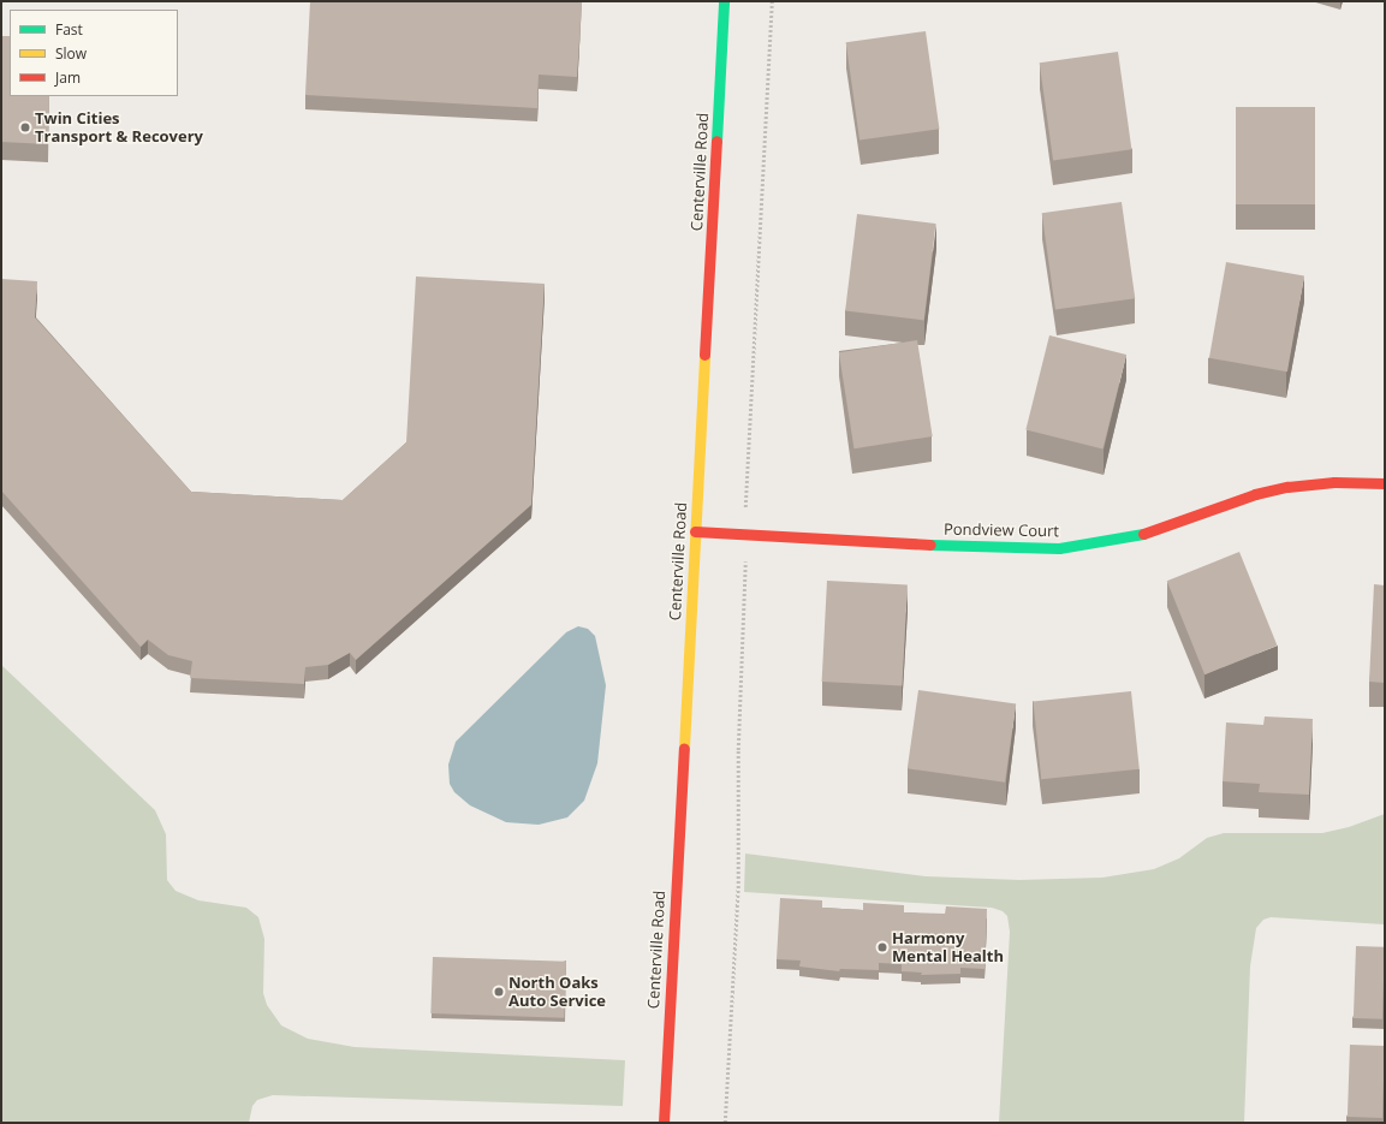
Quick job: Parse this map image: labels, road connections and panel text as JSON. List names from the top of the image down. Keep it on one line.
{"streets":{"street":["Centerville Road","Pondview Court"]},"crossings":[["Centerville Road","Pondview Court"]],"places":["Twin Cities Transport & Recovery","Harmony Mental Health","North Oaks Auto Service"],"legend":["Fast","Slow","Jam"]}
